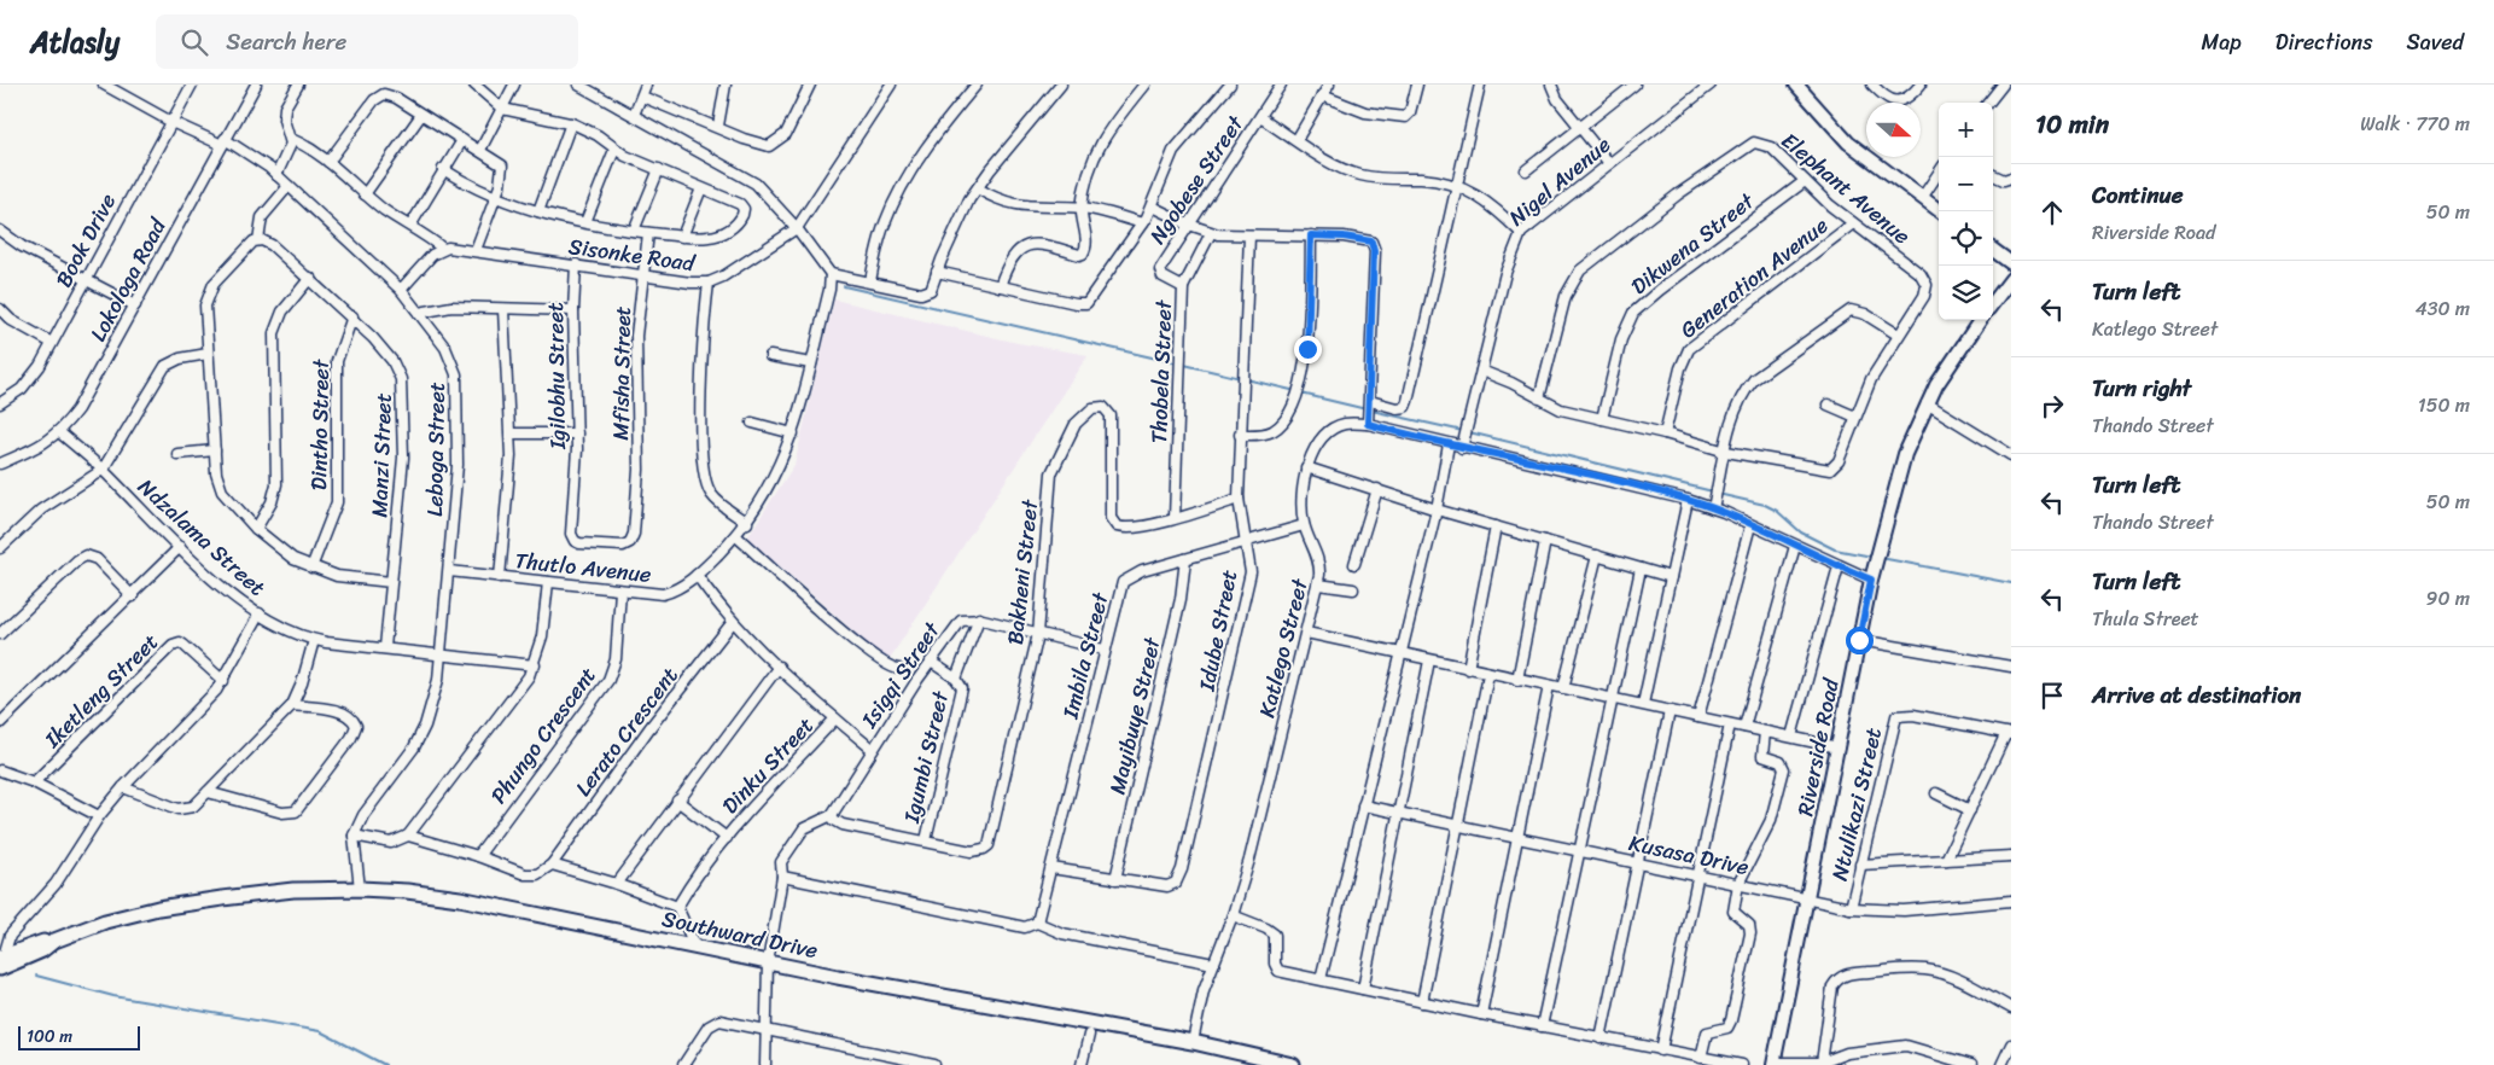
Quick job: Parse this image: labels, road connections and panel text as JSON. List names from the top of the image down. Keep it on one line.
{"streets":{"main road":["Southward Drive"],"street":["Ngobese Street","Nigel Avenue","Elephant Avenue","Book Drive","Dikwena Street","Sisonke Road","Generation Avenue","Lokologa Road","Thobela Street","Mfisha Street","Igilobhu Street","Dintho Street","Leboga Street","Manzi Street","Ndzalama Street","Thutlo Avenue","Bakheni Street","Idube Street","Katlego Street","Imbila Street","Isigqi Street","Iketleng Street","Mayibuye Street","Lerato Crescent","Phungo Crescent","Riverside Road","Igumbi Street","Dinku Street","Ntulikazi Street","Kusasa Drive"]},"crossings":[["Ngobese Street","Thobela Street"],["Nigel Avenue","Katlego Street"],["Elephant Avenue","Dikwena Street"],["Elephant Avenue","Generation Avenue"],["Book Drive","Leboga Street"],["Sisonke Road","Mfisha Street"],["Sisonke Road","Igilobhu Street"],["Lokologa Road","Leboga Street"],["Lokologa Road","Ndzalama Street"],["Thobela Street","Bakheni Street"],["Mfisha Street","Igilobhu Street"],["Dintho Street","Manzi Street"],["Leboga Street","Ndzalama Street"],["Leboga Street","Thutlo Avenue"],["Leboga Street","Phungo Crescent"],["Manzi Street","Ndzalama Street"],["Thutlo Avenue","Phungo Crescent"],["Bakheni Street","Idube Street"],["Bakheni Street","Isigqi Street"],["Bakheni Street","Igumbi Street"],["Idube Street","Imbila Street"],["Idube Street","Mayibuye Street"],["Katlego Street","Imbila Street"],["Katlego Street","Riverside Road"],["Katlego Street","Southward Drive"],["Imbila Street","Mayibuye Street"],["Isigqi Street","Igumbi Street"],["Riverside Road","Kusasa Drive"],["Ntulikazi Street","Kusasa Drive"]],"scale_bar":"100 m","north":"right","page":{"header":"Atlasly","search":"Search here","nav":["Map","Directions","Saved"],"heading":["10 min","Walk · 770 m"],"map_buttons":["+","−"],"list":[["Continue","Riverside Road","50 m"],["Turn left","Katlego Street","430 m"],["Turn right","Thando Street","150 m"],["Turn left","Thando Street","50 m"],["Turn left","Thula Street","90 m"],"Arrive at destination"],"scale":"100 m"}}
